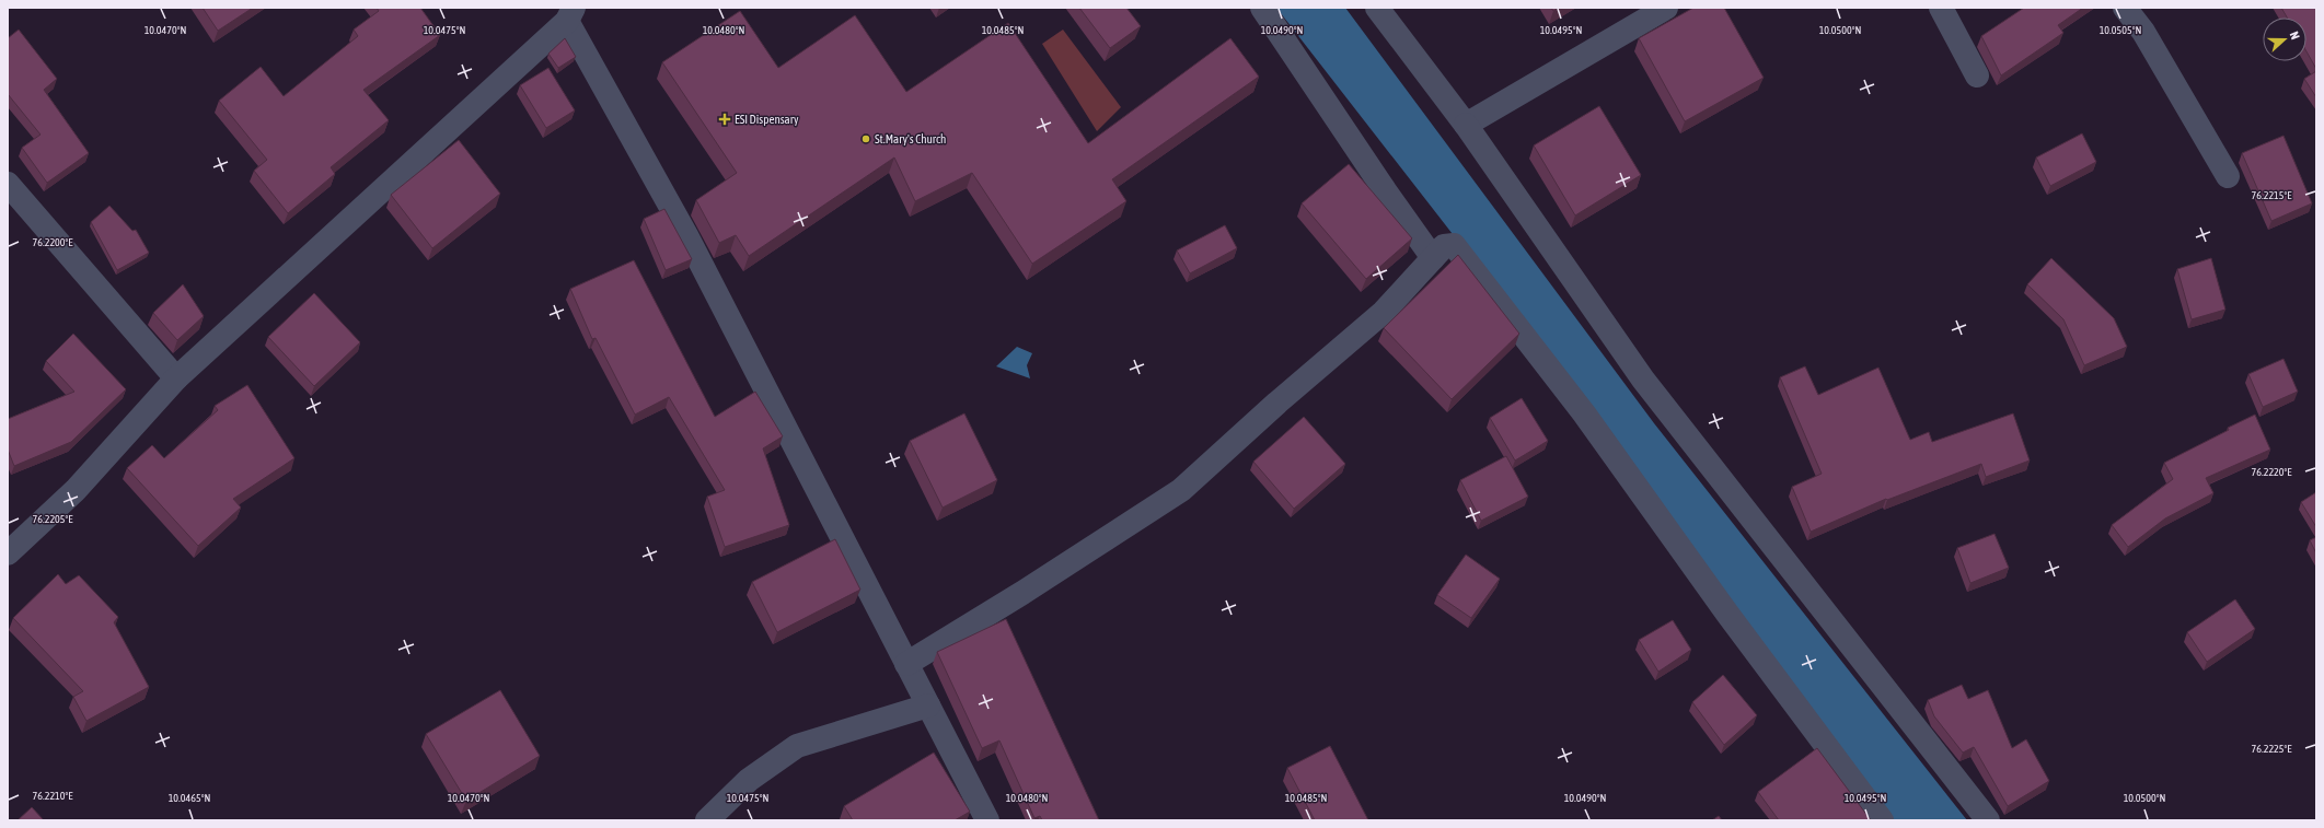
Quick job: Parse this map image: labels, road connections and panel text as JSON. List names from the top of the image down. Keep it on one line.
{"places":{"health":["ESI Dispensary"],"other":["St.Mary's Church"]},"north":"right","coordinates":["10.0470°N","10.0475°N","10.0480°N","10.0485°N","10.0490°N","10.0495°N","10.0500°N","10.0505°N","76.2215°E","76.2200°E","76.2220°E","76.2205°E","76.2225°E","76.2210°E","10.0465°N"]}
